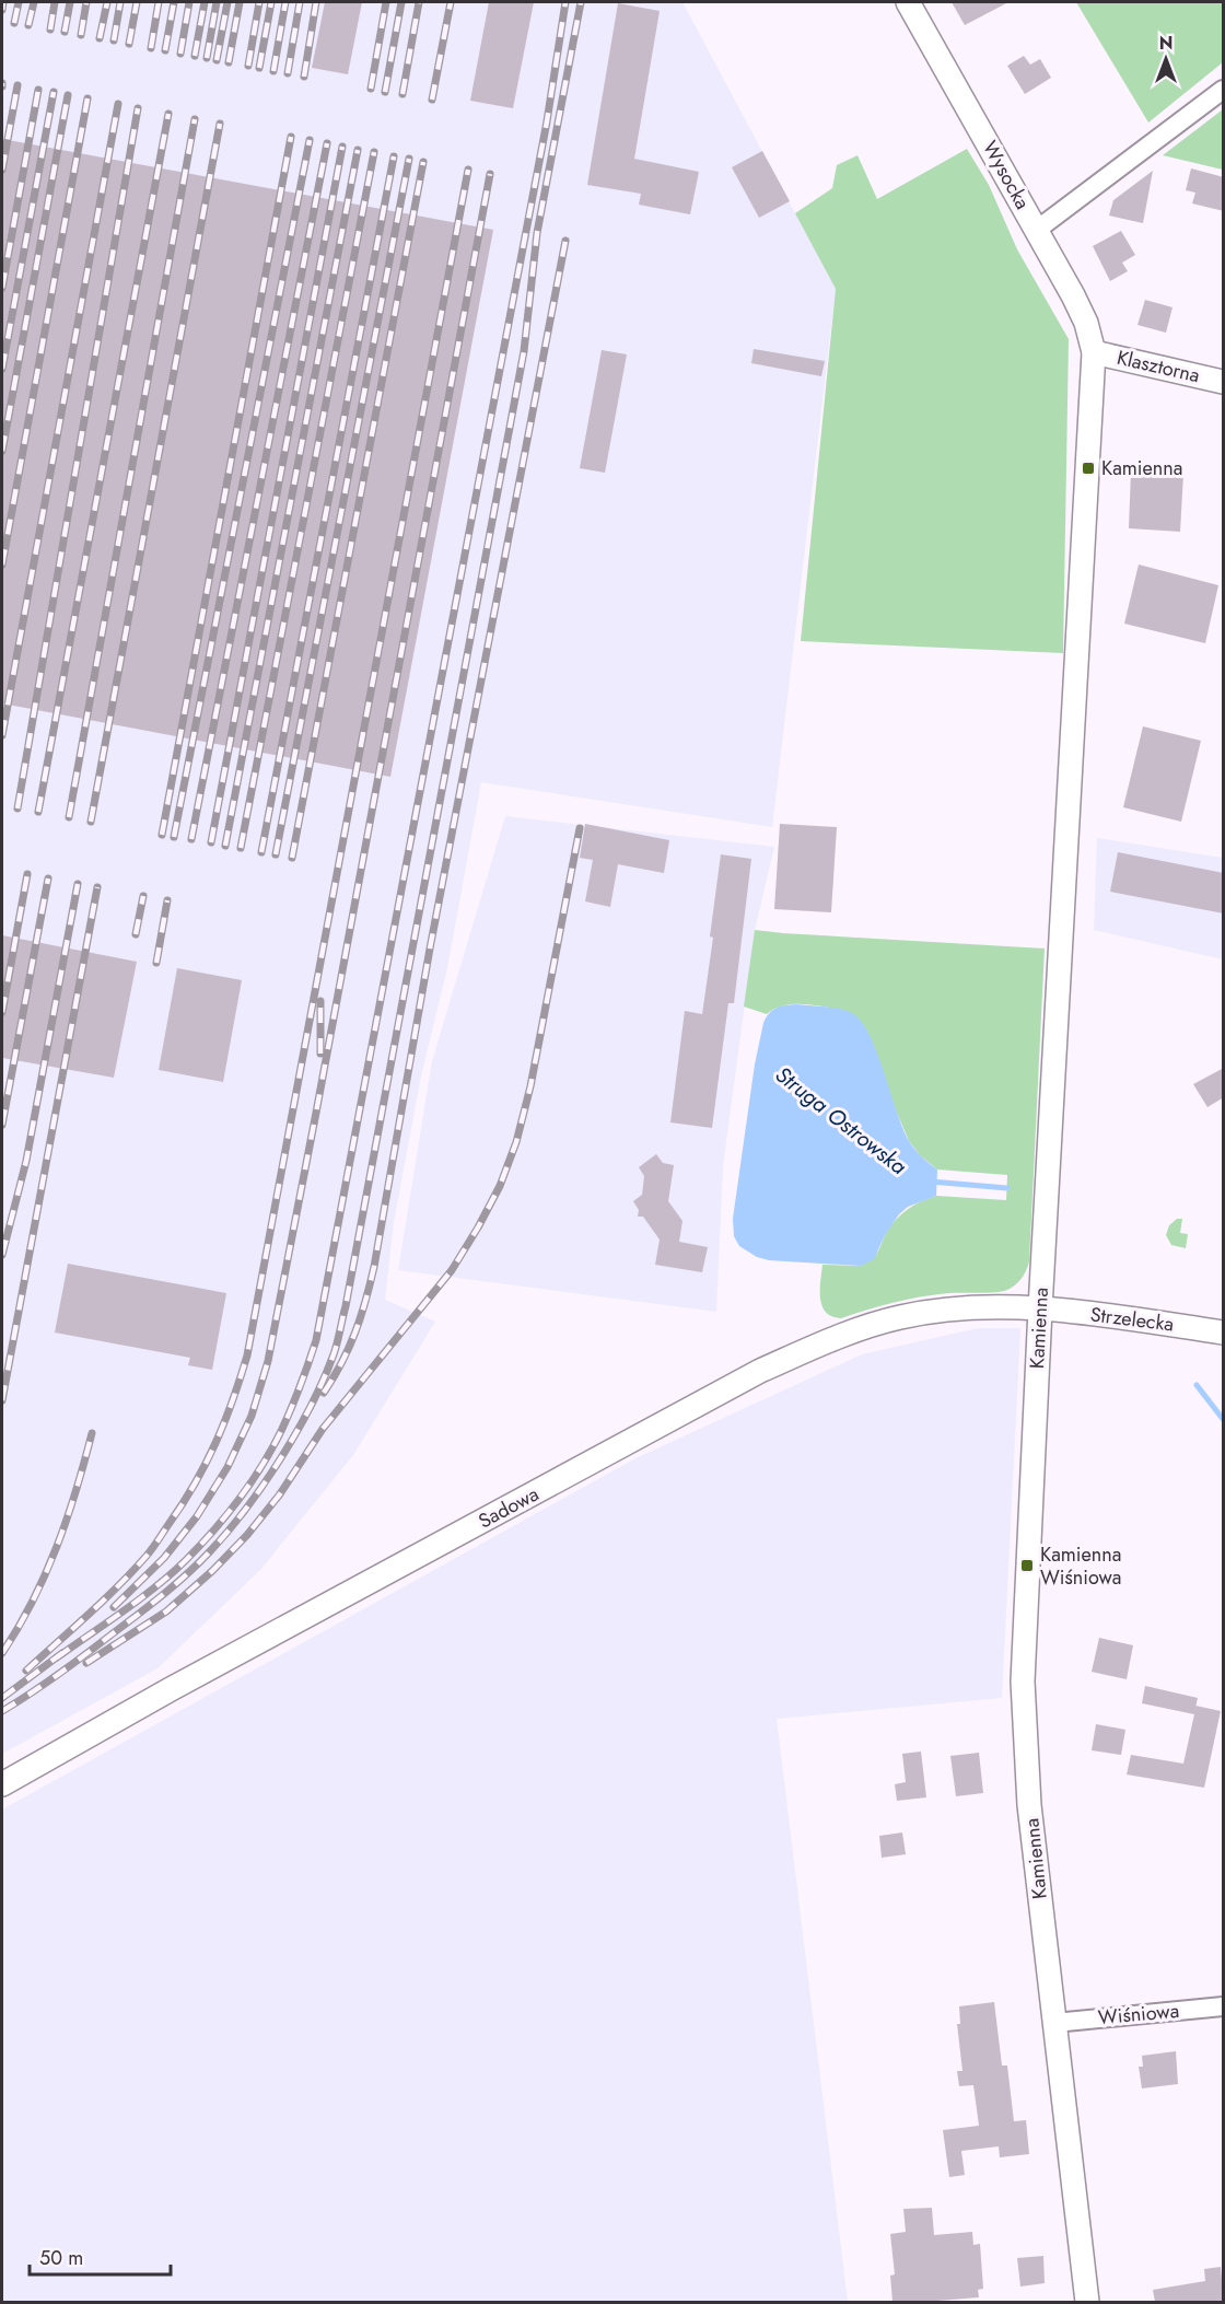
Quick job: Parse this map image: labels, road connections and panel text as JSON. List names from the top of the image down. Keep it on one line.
{"streets":{"street":["Wysocka","Klasztorna","Strzelecka","Kamienna","Sadowa","Wiśniowa"]},"crossings":[["Wysocka","Klasztorna"],["Wysocka","Kamienna"],["Klasztorna","Kamienna"],["Strzelecka","Kamienna"],["Strzelecka","Sadowa"],["Kamienna","Sadowa"],["Kamienna","Wiśniowa"]],"water":["Struga Ostrowska"],"places":{"transit":["Kamienna","Kamienna Wiśniowa"]},"scale_bar":"50 m","north":"top"}
